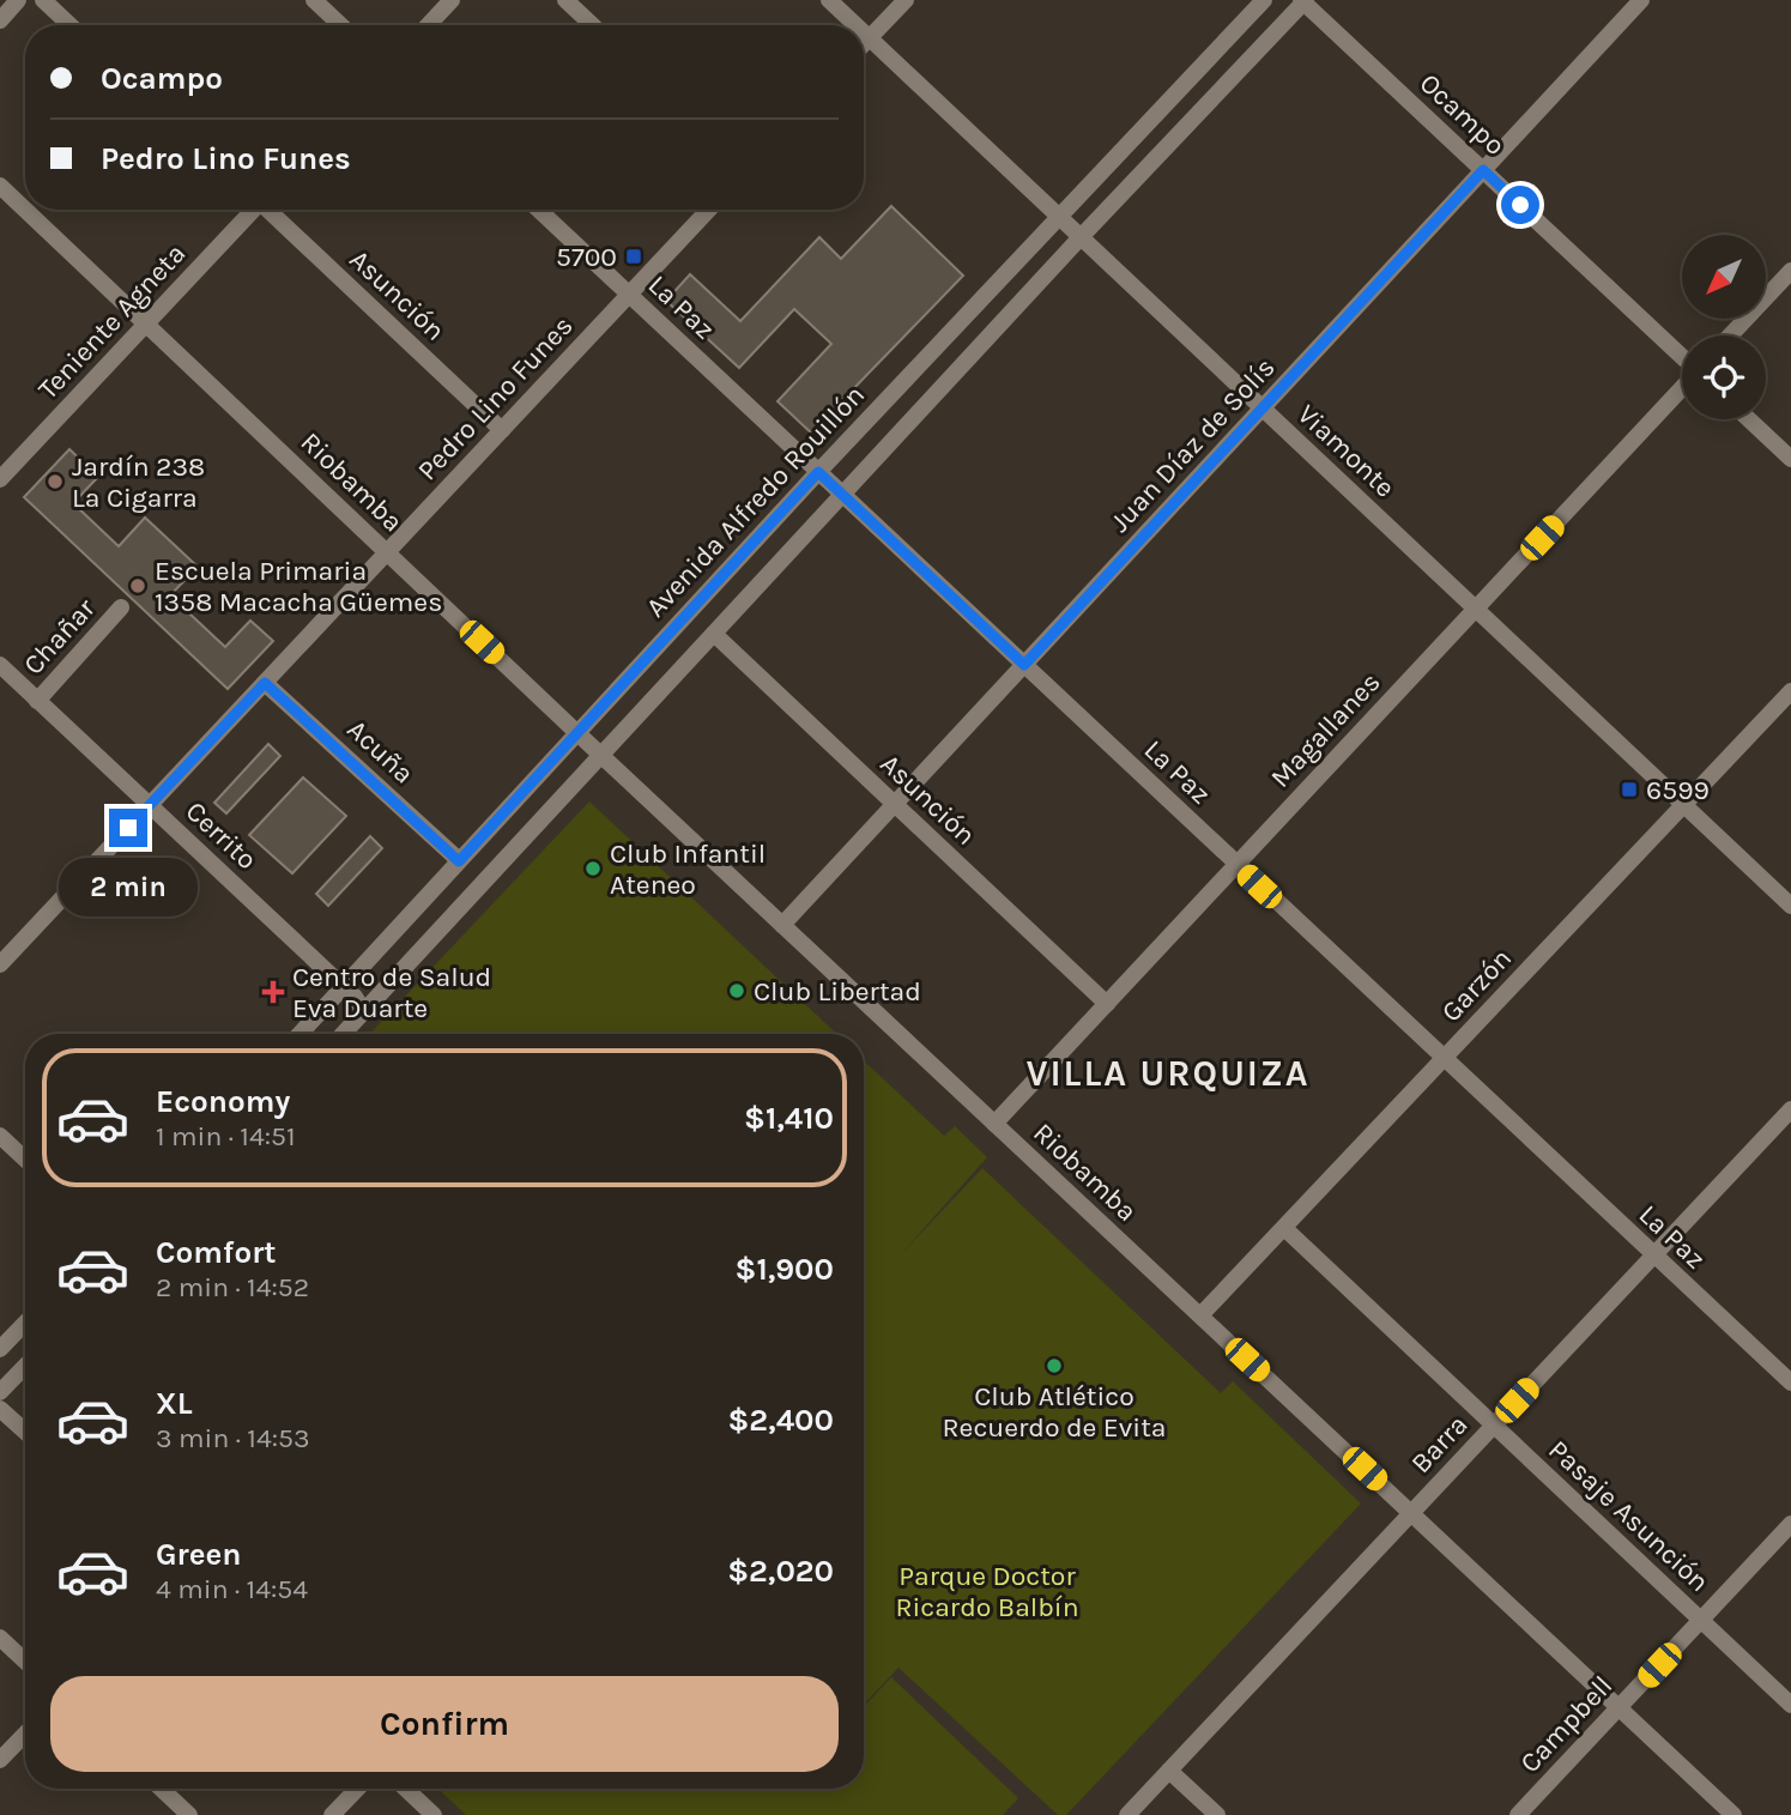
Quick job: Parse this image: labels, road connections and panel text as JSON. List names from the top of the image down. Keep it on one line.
{"streets":{"street":["Ocampo","Asunción","La Paz","Teniente Agneta","Pedro Lino Funes","Juan Díaz de Solís","Viamonte","Riobamba","Avenida Alfredo Rouillón","Chañar","Magallanes","Acuña","Cerrito","Garzón","Barra","Pasaje Asunción","Campbell"]},"crossings":[["Ocampo","Juan Díaz de Solís"],["Ocampo","Avenida Alfredo Rouillón"],["Asunción","Pedro Lino Funes"],["Asunción","Juan Díaz de Solís"],["Asunción","Avenida Alfredo Rouillón"],["Asunción","Magallanes"],["La Paz","Pedro Lino Funes"],["La Paz","Juan Díaz de Solís"],["La Paz","Avenida Alfredo Rouillón"],["La Paz","Magallanes"],["La Paz","Garzón"],["La Paz","Barra"],["Teniente Agneta","Riobamba"],["Pedro Lino Funes","Riobamba"],["Pedro Lino Funes","Acuña"],["Pedro Lino Funes","Cerrito"],["Juan Díaz de Solís","Viamonte"],["Juan Díaz de Solís","Riobamba"],["Viamonte","Avenida Alfredo Rouillón"],["Viamonte","Magallanes"],["Viamonte","Garzón"],["Riobamba","Avenida Alfredo Rouillón"],["Riobamba","Magallanes"],["Riobamba","Garzón"],["Riobamba","Barra"],["Riobamba","Campbell"],["Avenida Alfredo Rouillón","Acuña"],["Avenida Alfredo Rouillón","Cerrito"],["Chañar","Cerrito"],["Garzón","Pasaje Asunción"],["Barra","Pasaje Asunción"],["Pasaje Asunción","Campbell"]],"districts":["VILLA URQUIZA"],"parks":["Parque Doctor Ricardo Balbín"],"places":{"transit":["5700","6599"],"other":["Jardín 238 La Cigarra","Escuela Primaria 1358 Macacha Güemes","Club Infantil Ateneo","Club Libertad","Club Atlético Recuerdo de Evita"],"health":["Centro de Salud Eva Duarte"]},"north":"bottom left","page":{"banner":["Ocampo","Pedro Lino Funes"],"bubble":"2 min","list":[{"name":"Economy","note":"1 min · 14:51","value":"$1,410"},{"name":"Comfort","note":"2 min · 14:52","value":"$1,900"},{"name":"XL","note":"3 min · 14:53","value":"$2,400"},{"name":"Green","note":"4 min · 14:54","value":"$2,020"}],"buttons":"Confirm"}}
